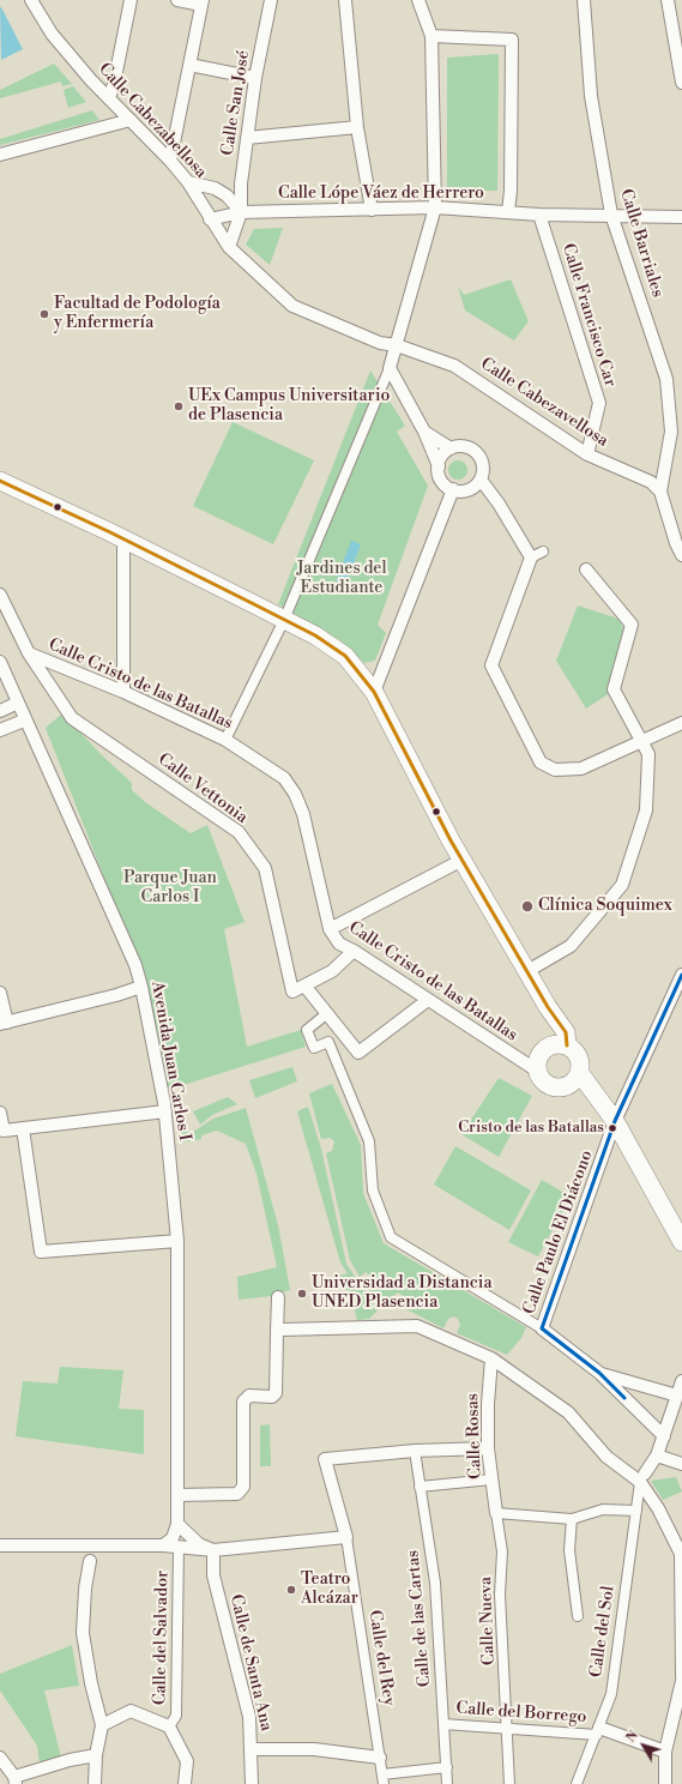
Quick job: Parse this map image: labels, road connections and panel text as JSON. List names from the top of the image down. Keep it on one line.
{"streets":{"street":["Calle San José","Calle Cabezabellosa","Calle Lópe Váez de Herrero","Calle Barriales","Calle Francisco Car","Calle Cabezavellosa","Calle Cristo de las Batallas","Calle Vettonia","Avenida Juan Carlos I","Calle Paulo El Diácono","Calle Rosas","Calle de las Cartas","Calle Nueva","Calle del Sol","Calle del Salvador","Calle del Rey","Calle de Santa Ana","Calle del Borrego"]},"crossings":[["Calle San José","Calle Lópe Váez de Herrero"],["Calle Cabezabellosa","Calle Lópe Váez de Herrero"],["Calle Cabezabellosa","Calle Cabezavellosa"],["Calle Lópe Váez de Herrero","Calle Barriales"],["Calle Lópe Váez de Herrero","Calle Francisco Car"],["Calle Barriales","Calle Cabezavellosa"],["Calle Francisco Car","Calle Cabezavellosa"],["Calle Cristo de las Batallas","Calle Vettonia"],["Calle Rosas","Calle Nueva"],["Calle de las Cartas","Calle del Borrego"],["Calle Nueva","Calle del Borrego"],["Calle del Sol","Calle del Borrego"]],"parks":["Jardines del Estudiante","Parque Juan Carlos I"],"places":["Facultad de Podología y Enfermería","UEx Campus Universitario de Plasencia","Clínica Soquimex","Cristo de las Batallas","Universidad a Distancia UNED Plasencia","Teatro Alcázar"],"north":"top left"}
